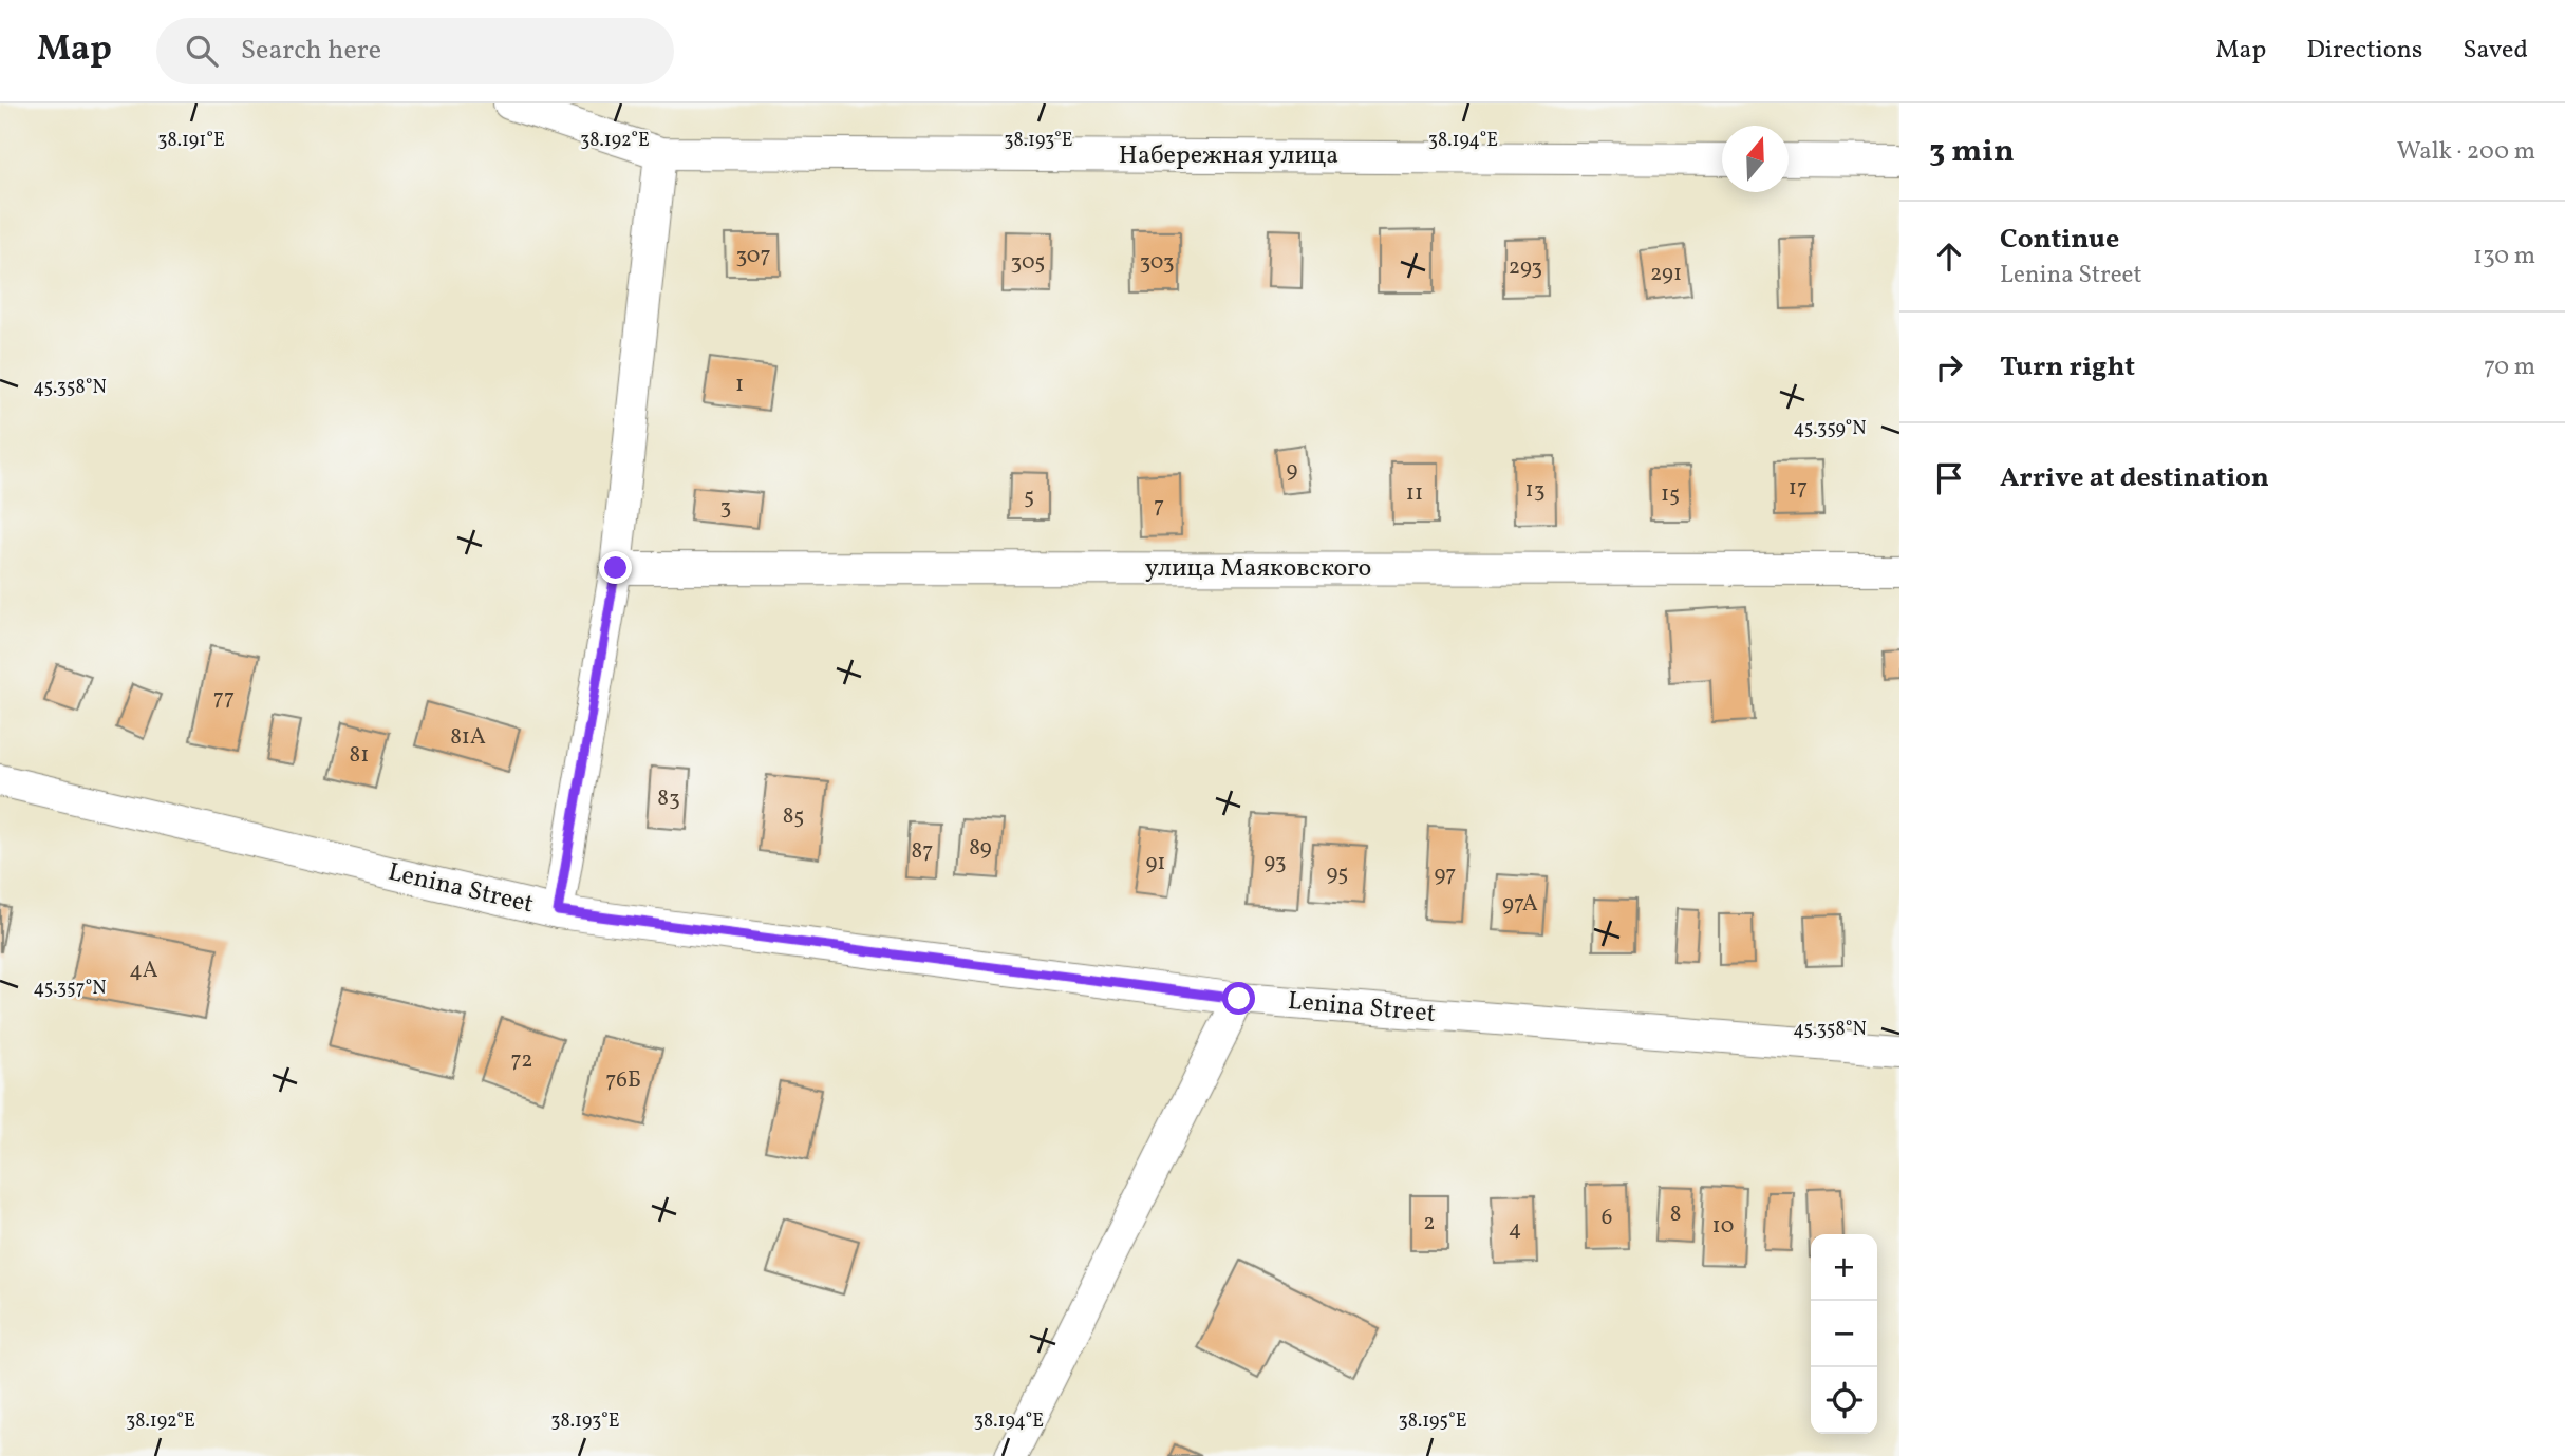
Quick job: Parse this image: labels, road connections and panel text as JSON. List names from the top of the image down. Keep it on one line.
{"streets":{"street":["Набережная улица","улица Маяковского","Lenina Street"]},"house_numbers":["307","305","303","293","291","1","9","17","13","11","15","5","7","3","77","81А","81","83","85","89","87","93","91","95","97","97А","4А","72","76Б","8","6","2","10","4"],"north":"top","page":{"header":"Map","search":"Search here","nav":["Map","Directions","Saved"],"heading":["3 min","Walk · 200 m"],"list":[["Continue","Lenina Street","130 m"],["Turn right","70 m"],"Arrive at destination"],"map_buttons":["+","−"]},"coordinates":["38.191°E","38.192°E","38.193°E","38.194°E","45.358°N","45.359°N","45.357°N","38.195°E"]}
